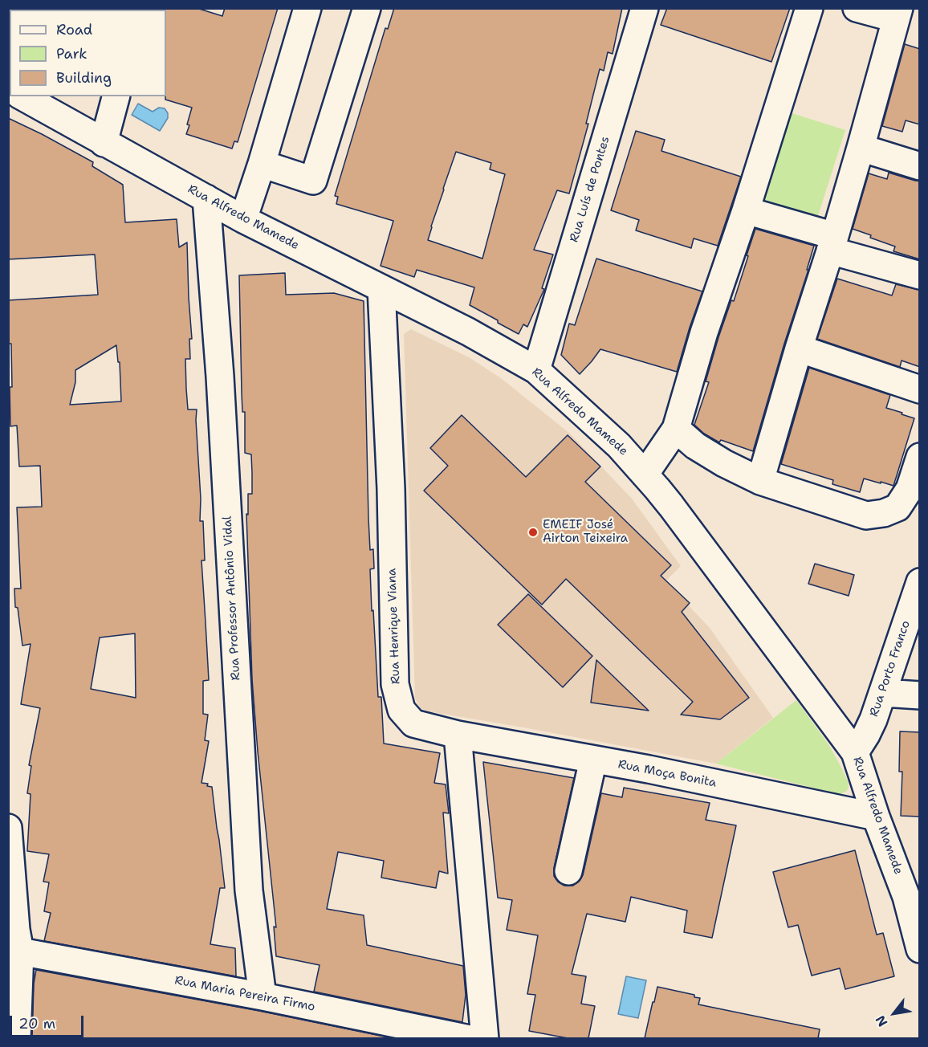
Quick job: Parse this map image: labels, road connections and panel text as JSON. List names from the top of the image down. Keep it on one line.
{"streets":{"street":["Rua Luís de Pontes","Rua Alfredo Mamede","Rua Professor Antônio Vidal","Rua Henrique Viana","Rua Porto Franco","Rua Moça Bonita","Rua Maria Pereira Firmo"]},"crossings":[["Rua Luís de Pontes","Rua Alfredo Mamede"],["Rua Alfredo Mamede","Rua Professor Antônio Vidal"],["Rua Alfredo Mamede","Rua Henrique Viana"],["Rua Alfredo Mamede","Rua Porto Franco"],["Rua Alfredo Mamede","Rua Moça Bonita"],["Rua Professor Antônio Vidal","Rua Maria Pereira Firmo"],["Rua Henrique Viana","Rua Moça Bonita"]],"places":["EMEIF José Airton Teixeira"],"legend":["Road","Park","Building"],"scale_bar":"20 m","north":"bottom left"}
